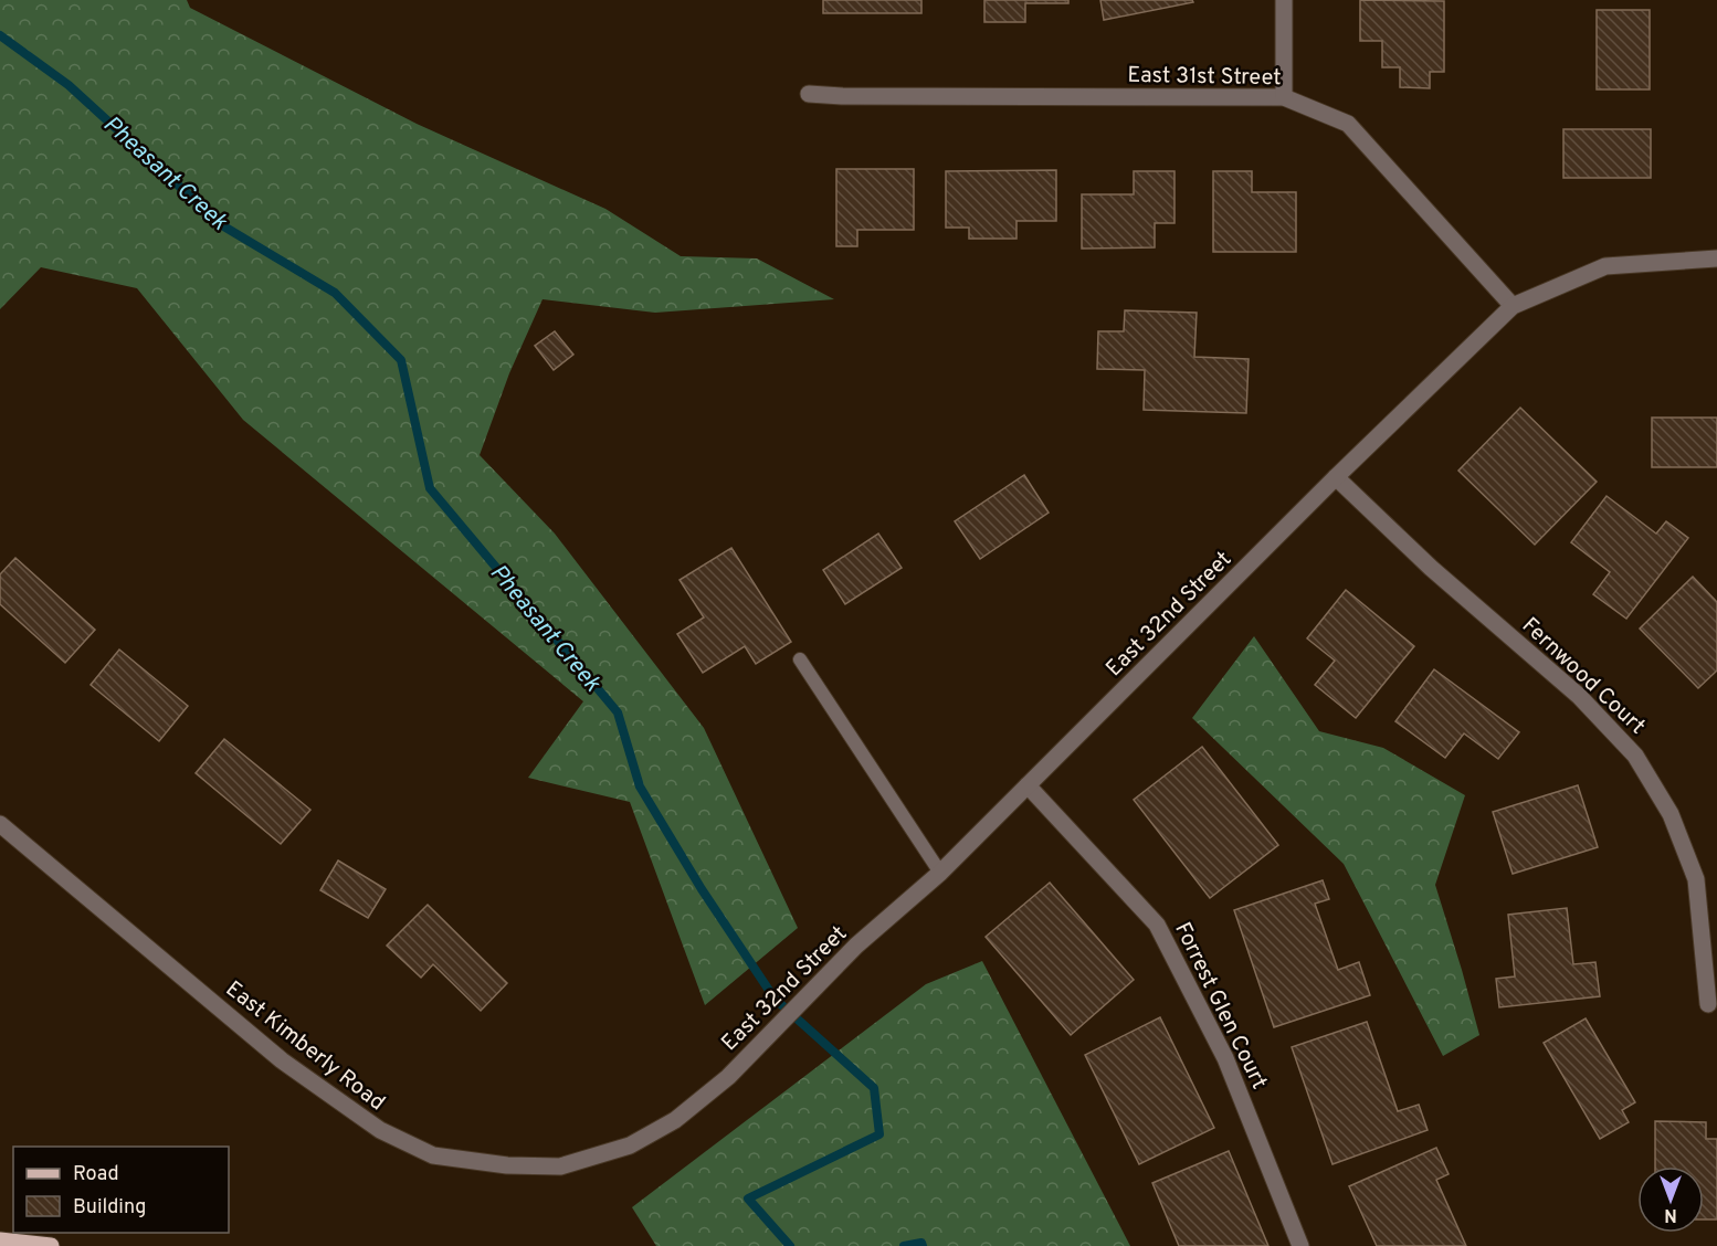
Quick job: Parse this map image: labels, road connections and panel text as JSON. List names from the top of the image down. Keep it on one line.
{"streets":{"street":["East 31st Street","East 32nd Street","Fernwood Court","Forrest Glen Court","East Kimberly Road"]},"crossings":[["East 31st Street","East 32nd Street"],["East 32nd Street","Fernwood Court"],["East 32nd Street","Forrest Glen Court"],["East 32nd Street","East Kimberly Road"]],"water":["Pheasant Creek"],"legend":["Road","Building"],"north":"bottom"}
